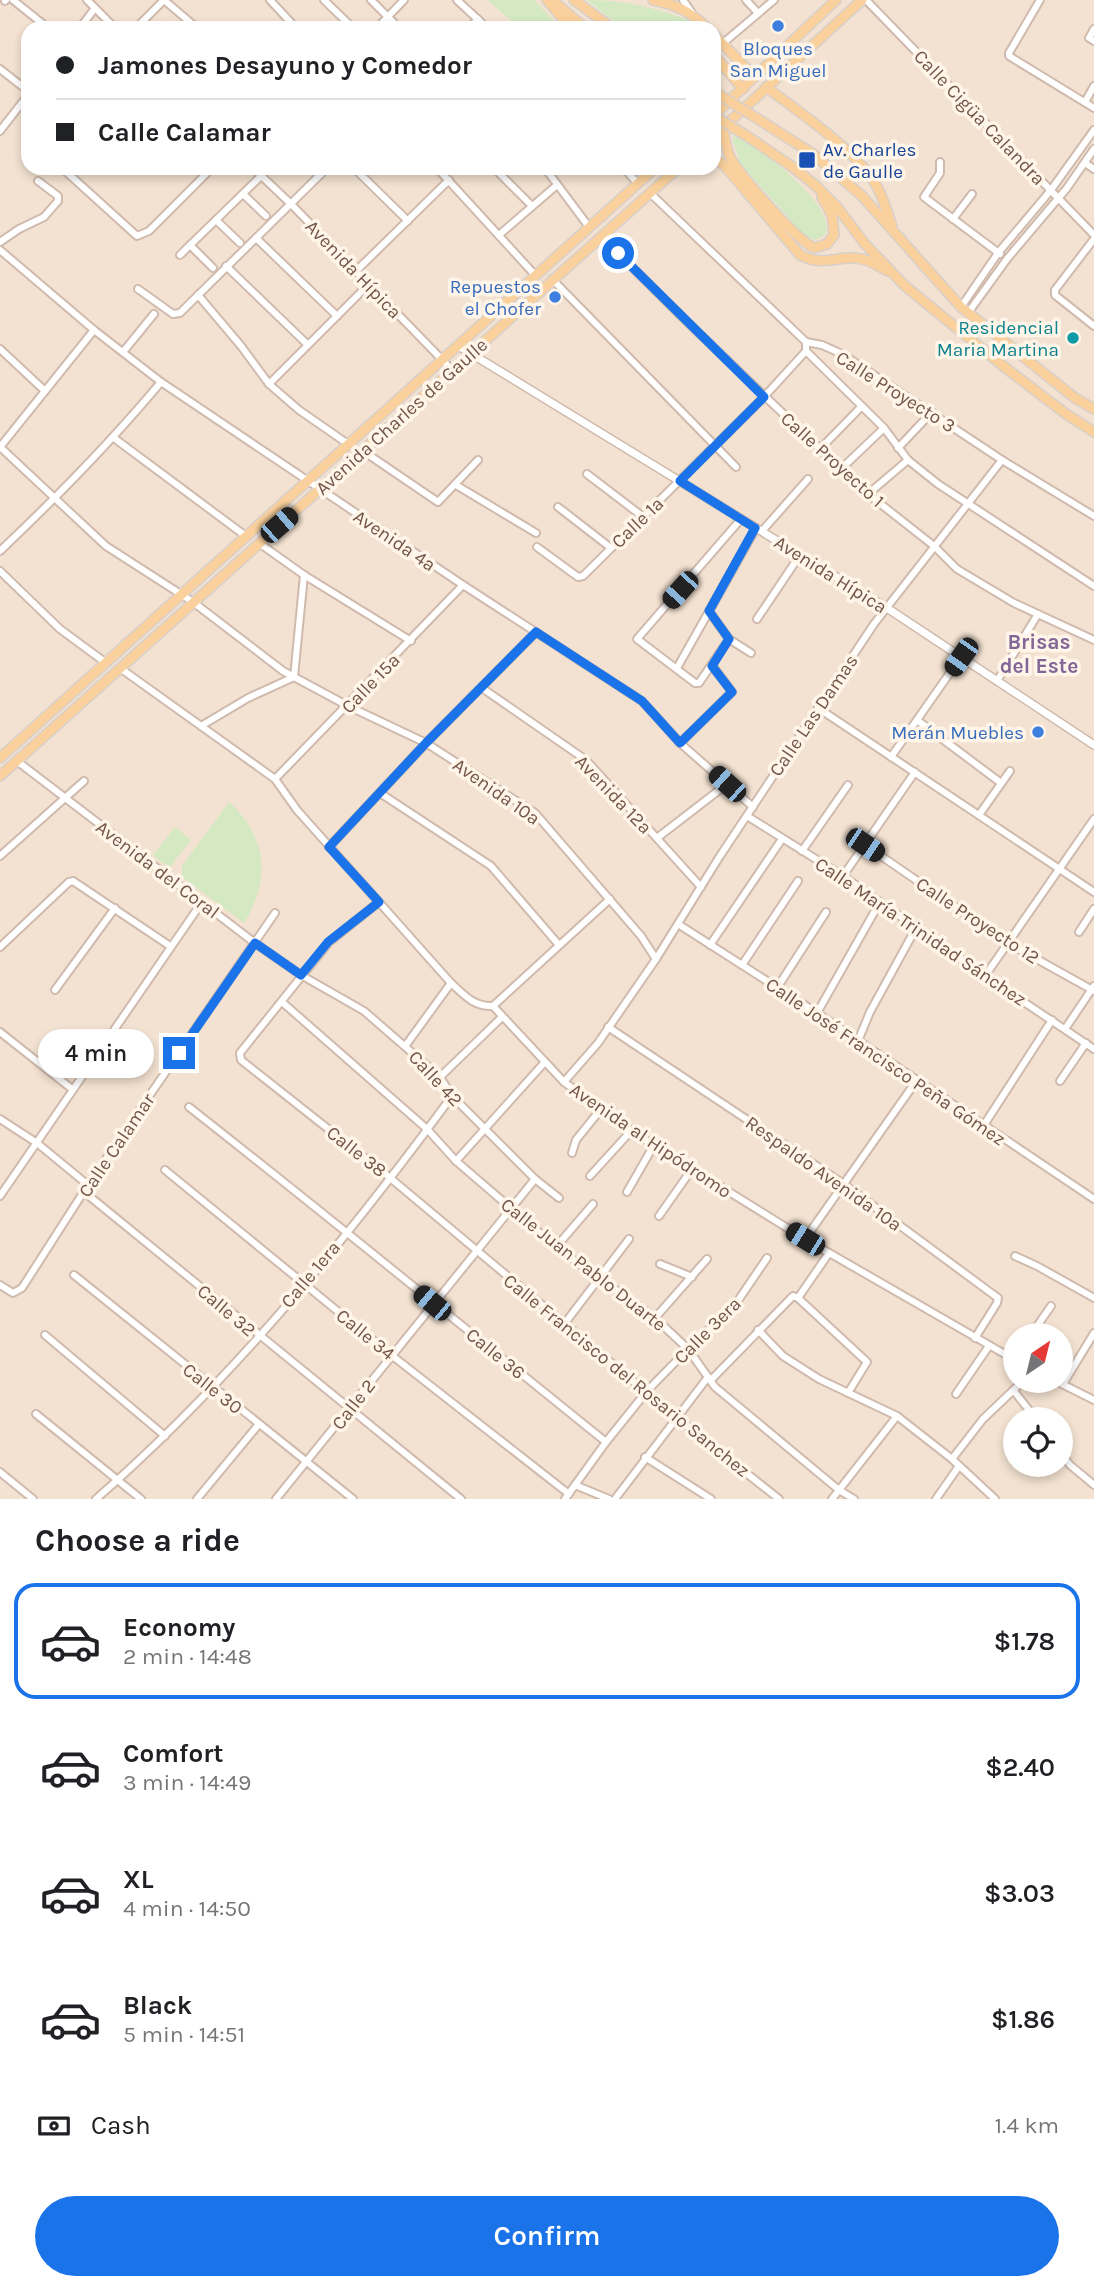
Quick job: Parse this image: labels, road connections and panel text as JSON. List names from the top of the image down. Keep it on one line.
{"streets":{"main road":["Avenida Charles de Gaulle"],"street":["Calle Cigüa Calandra","Avenida Hípica","Calle Proyecto 3","Calle Proyecto 1","Calle 1a","Avenida 4a","Calle 15a","Calle Las Damas","Avenida 10a","Avenida 12a","Avenida del Coral","Calle Proyecto 12","Calle María Trinidad Sánchez","Calle José Francisco Peña Gómez","Calle 42","Avenida al Hipódromo","Calle Calamar","Calle 38","Respaldo Avenida 10a","Calle Juan Pablo Duarte","Calle 1era","Calle 32","Calle 3era","Calle 34","Calle 36","Calle Francisco del Rosario Sanchez","Calle 30","Calle 2"]},"crossings":[["Avenida Hípica","Avenida Charles de Gaulle"],["Avenida Hípica","Calle 1a"],["Avenida Hípica","Calle Las Damas"],["Calle Proyecto 3","Avenida Charles de Gaulle"],["Calle Proyecto 3","Calle Las Damas"],["Avenida Charles de Gaulle","Calle Proyecto 1"],["Avenida Charles de Gaulle","Avenida 4a"],["Avenida Charles de Gaulle","Avenida 10a"],["Avenida Charles de Gaulle","Avenida del Coral"],["Avenida Charles de Gaulle","Avenida al Hipódromo"],["Calle Proyecto 1","Calle 1a"],["Calle Proyecto 1","Calle Las Damas"],["Avenida 4a","Calle 15a"],["Avenida 4a","Calle Las Damas"],["Calle 15a","Avenida 10a"],["Calle 15a","Avenida al Hipódromo"],["Calle Las Damas","Avenida 10a"],["Calle Las Damas","Avenida 12a"],["Calle Las Damas","Calle María Trinidad Sánchez"],["Calle Las Damas","Calle José Francisco Peña Gómez"],["Calle Las Damas","Avenida al Hipódromo"],["Calle Las Damas","Respaldo Avenida 10a"],["Avenida del Coral","Calle 42"],["Avenida del Coral","Calle Calamar"],["Calle 42","Calle 1era"],["Calle 42","Calle 2"],["Avenida al Hipódromo","Respaldo Avenida 10a"],["Calle Calamar","Calle 32"],["Calle 38","Calle Juan Pablo Duarte"],["Calle 38","Calle 1era"],["Calle 38","Calle Francisco del Rosario Sanchez"],["Calle 38","Calle 2"],["Calle Juan Pablo Duarte","Calle 1era"],["Calle Juan Pablo Duarte","Calle 3era"],["Calle Juan Pablo Duarte","Calle 2"],["Calle 1era","Calle 32"],["Calle 1era","Calle 34"],["Calle 1era","Calle 36"],["Calle 1era","Calle 30"],["Calle 32","Calle 2"],["Calle 3era","Calle 34"],["Calle 3era","Calle 36"],["Calle 3era","Calle Francisco del Rosario Sanchez"],["Calle 34","Calle 2"],["Calle 36","Calle 2"],["Calle Francisco del Rosario Sanchez","Calle 2"],["Calle 30","Calle 2"]],"districts":["Brisas del Este"],"places":{"other":["Bloques San Miguel","Repuestos el Chofer","Residencial Maria Martina","Merán Muebles"],"transit":["Av. Charles de Gaulle"]},"north":"top right","page":{"banner":["Jamones Desayuno y Comedor","Calle Calamar"],"bubble":"4 min","heading":"Choose a ride","list":[{"name":"Economy","note":"2 min · 14:48","value":"$1.78"},{"name":"Comfort","note":"3 min · 14:49","value":"$2.40"},{"name":"XL","note":"4 min · 14:50","value":"$3.03"},{"name":"Black","note":"5 min · 14:51","value":"$1.86"}],"pay":["Cash","1.4 km"],"buttons":"Confirm"}}
